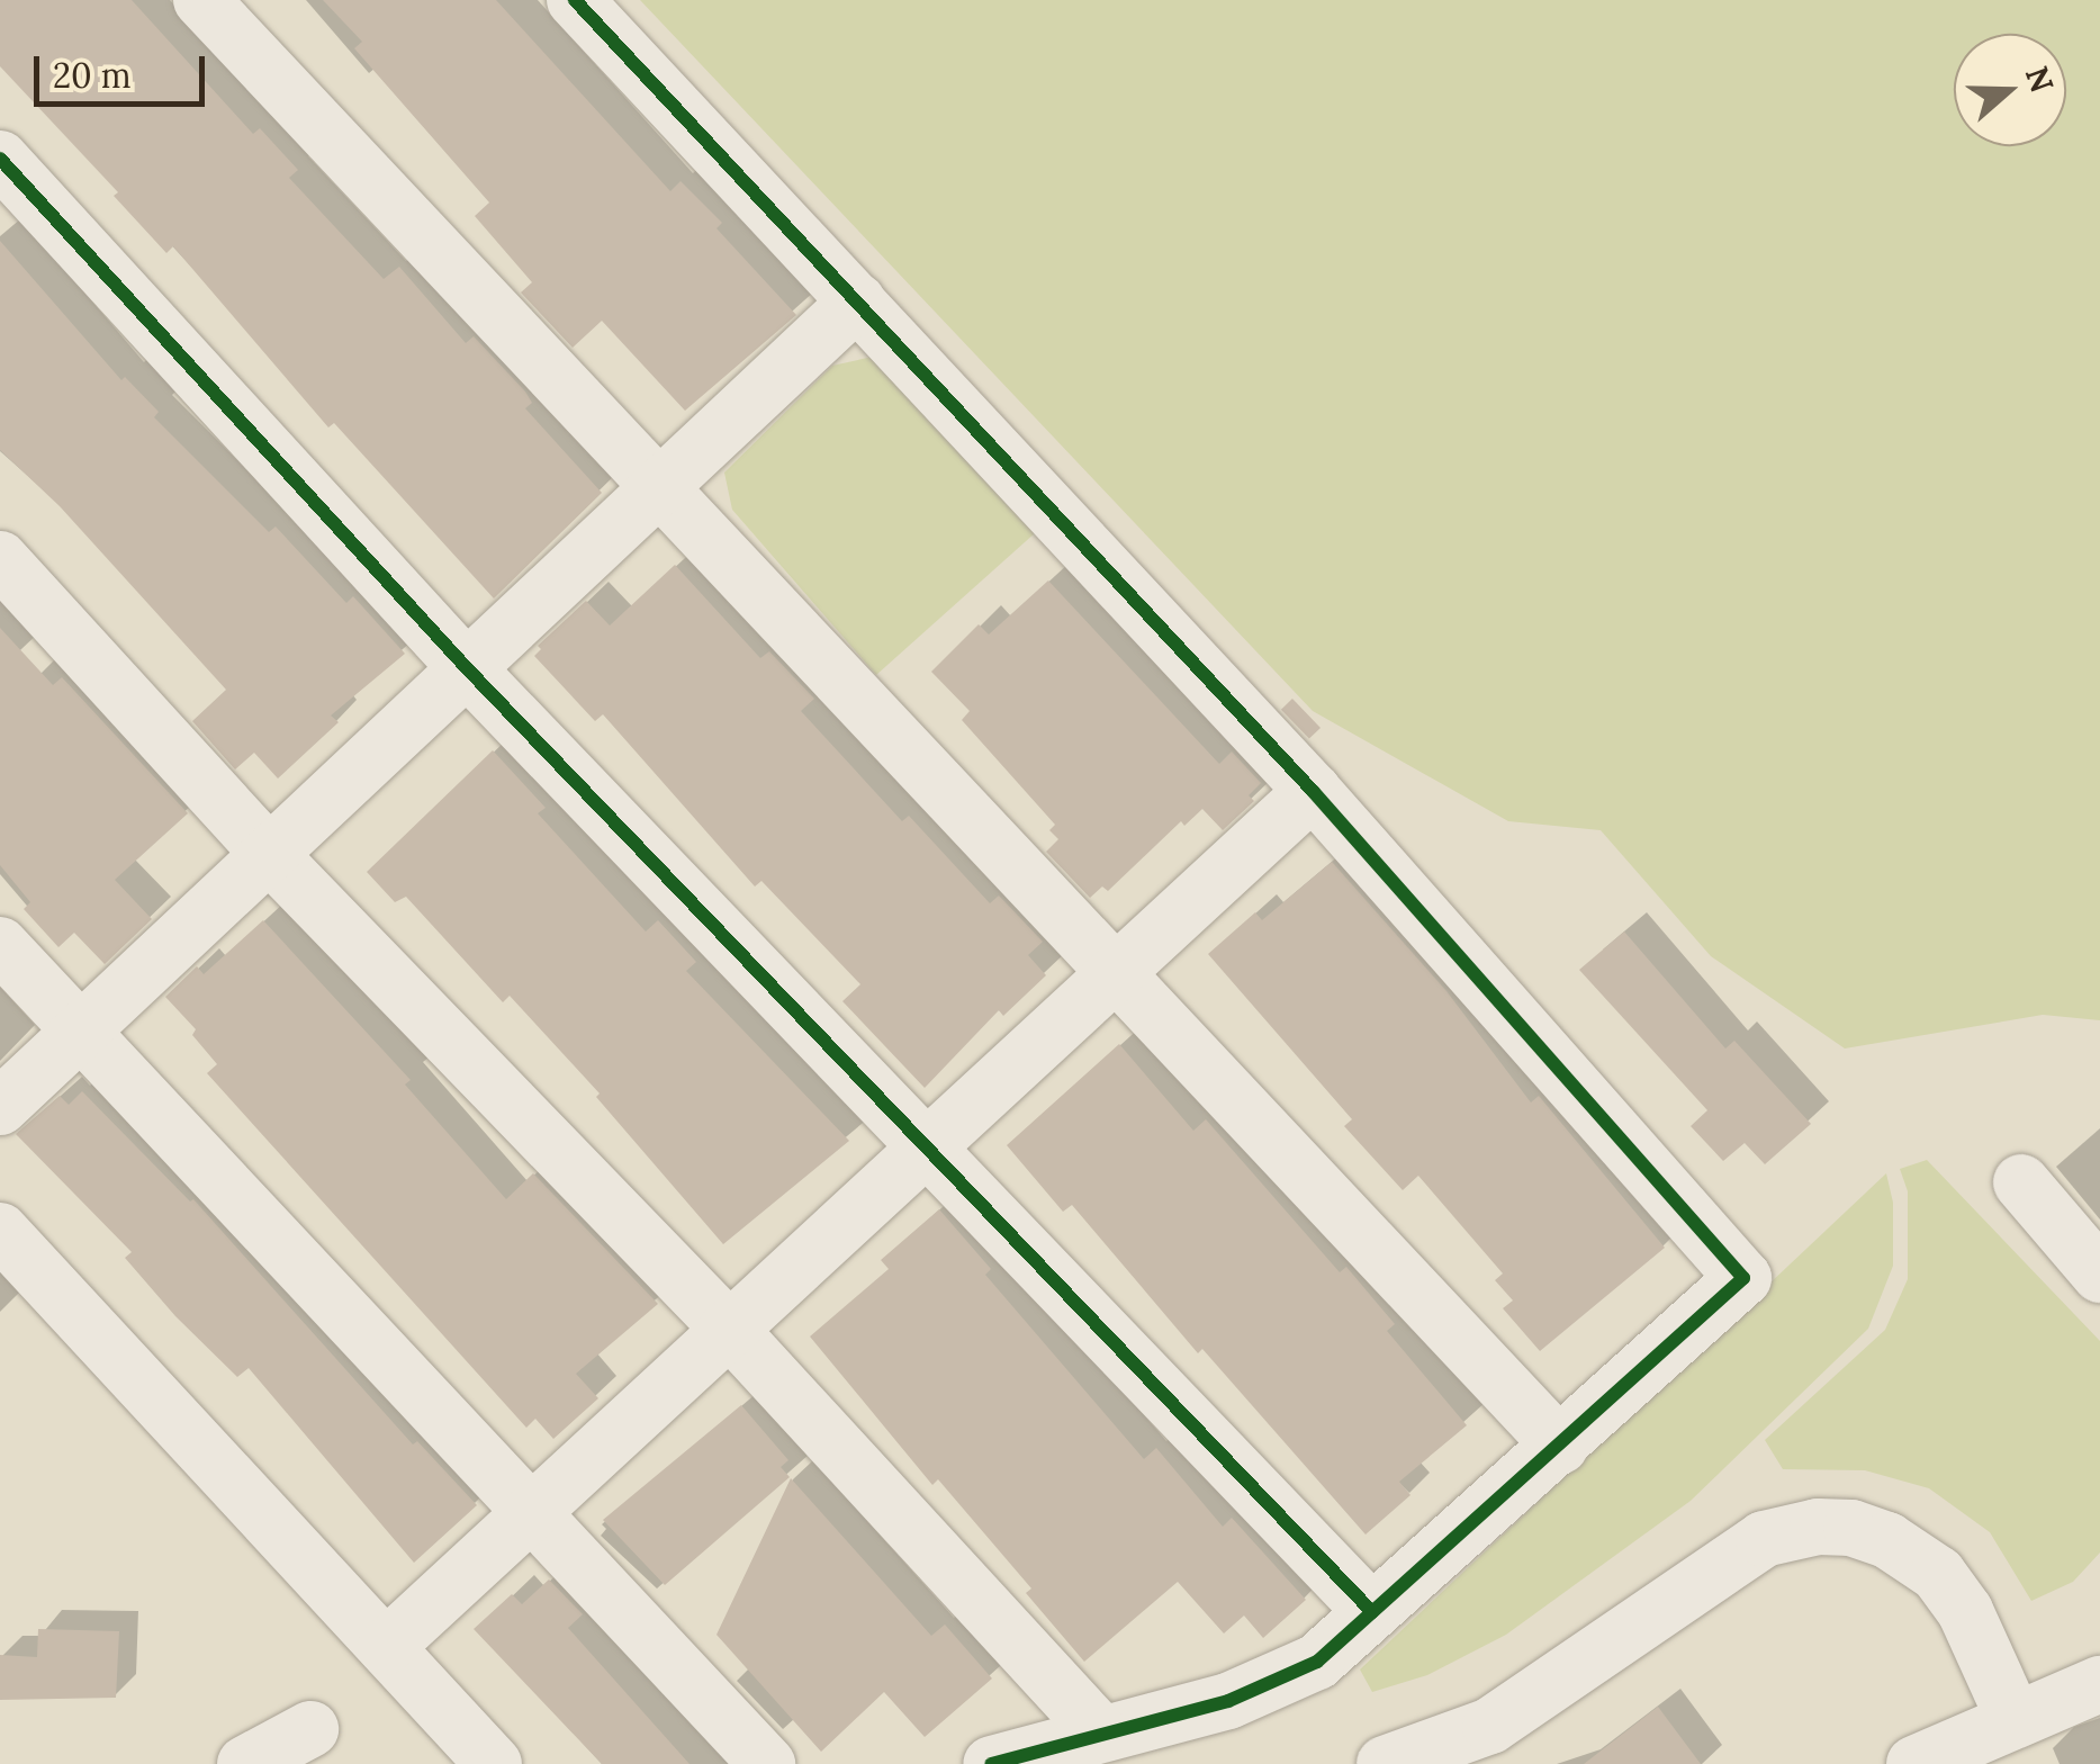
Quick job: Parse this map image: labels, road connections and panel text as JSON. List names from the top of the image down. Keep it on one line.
{"scale_bar":"20 m","north":"right"}
